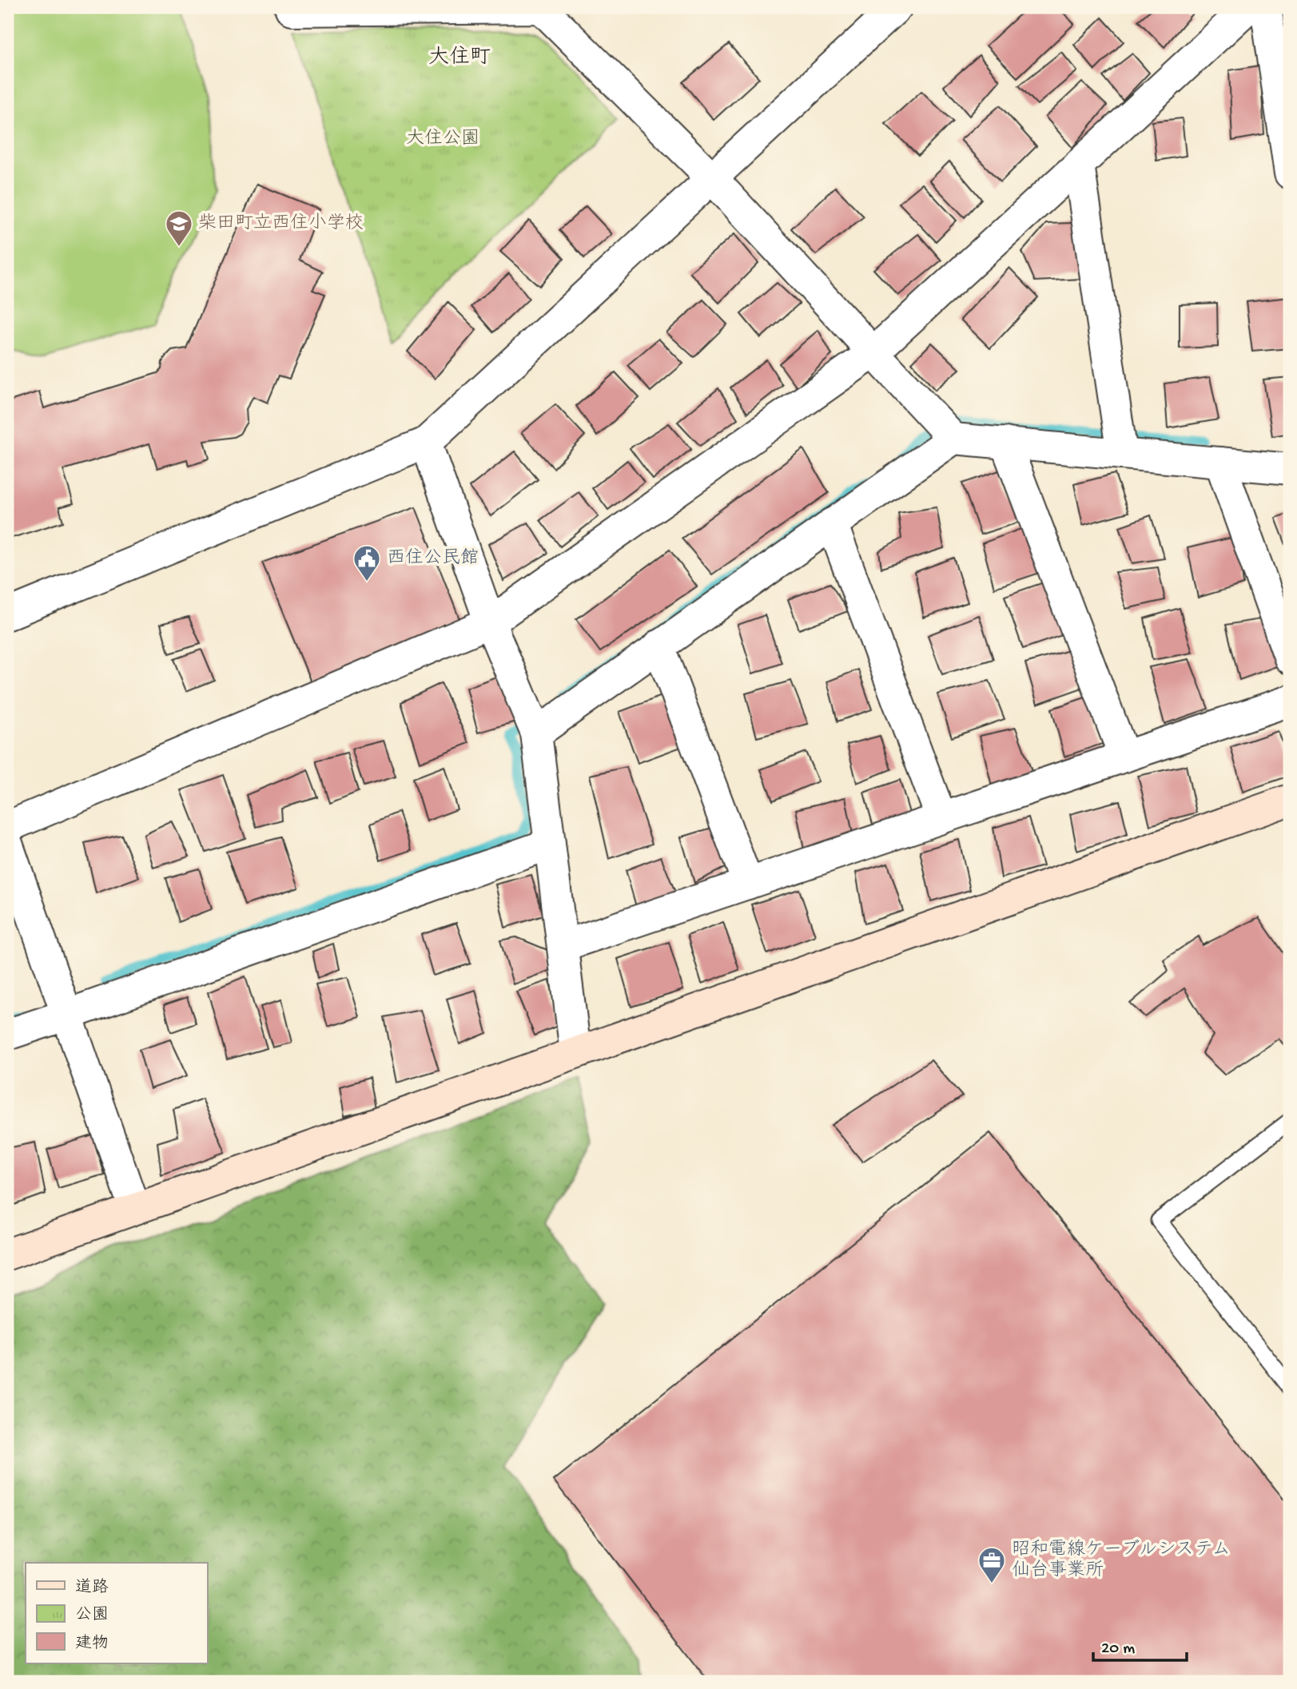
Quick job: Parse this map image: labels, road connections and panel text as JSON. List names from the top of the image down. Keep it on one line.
{"districts":["大住町"],"parks":["大住公園"],"places":{"school or university":["柴田町立西住小学校"],"public building":["西住公民館"],"office":["昭和電線ケーブルシステム 仙台事業所"]},"legend":["道路","公園","建物"],"scale_bar":"20 m"}
